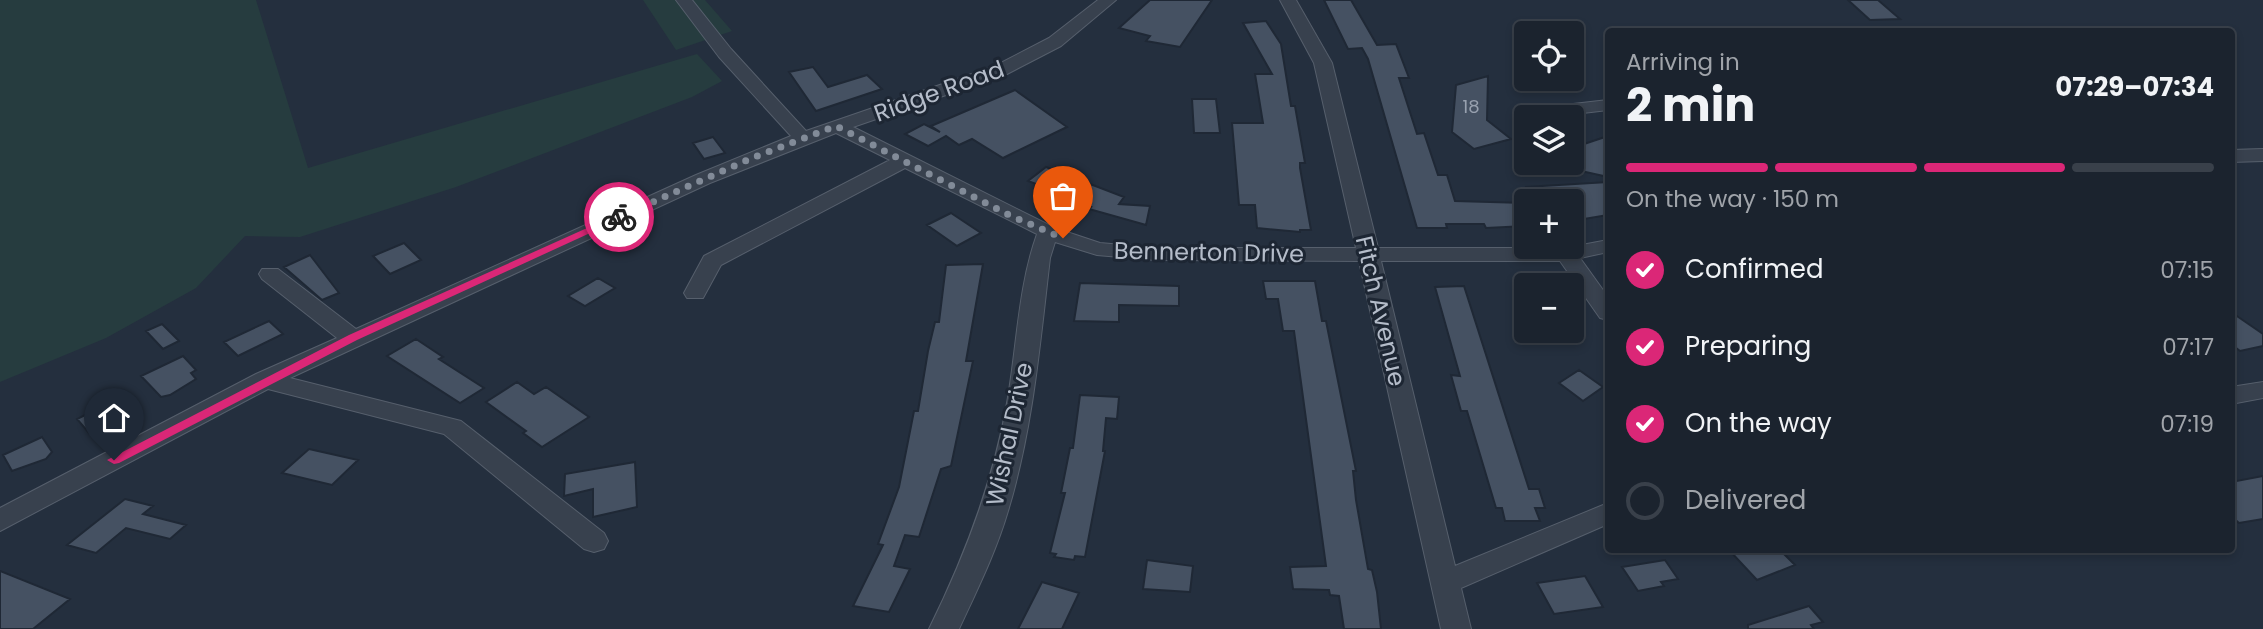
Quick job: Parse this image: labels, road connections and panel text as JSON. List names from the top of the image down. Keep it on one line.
{"streets":{"street":["Ridge Road","Bennerton Drive","Fitch Avenue","Wishal Drive"]},"crossings":[["Ridge Road","Bennerton Drive"],["Bennerton Drive","Fitch Avenue"],["Bennerton Drive","Wishal Drive"]],"house_numbers":["18"],"page":{"map_buttons":["+","−"],"heading":["2 min","Arriving in","07:29–07:34"],"bar":"On the way · 150 m","list":[["Confirmed","07:15"],["Preparing","07:17"],["On the way","07:19"],"Delivered"]}}
